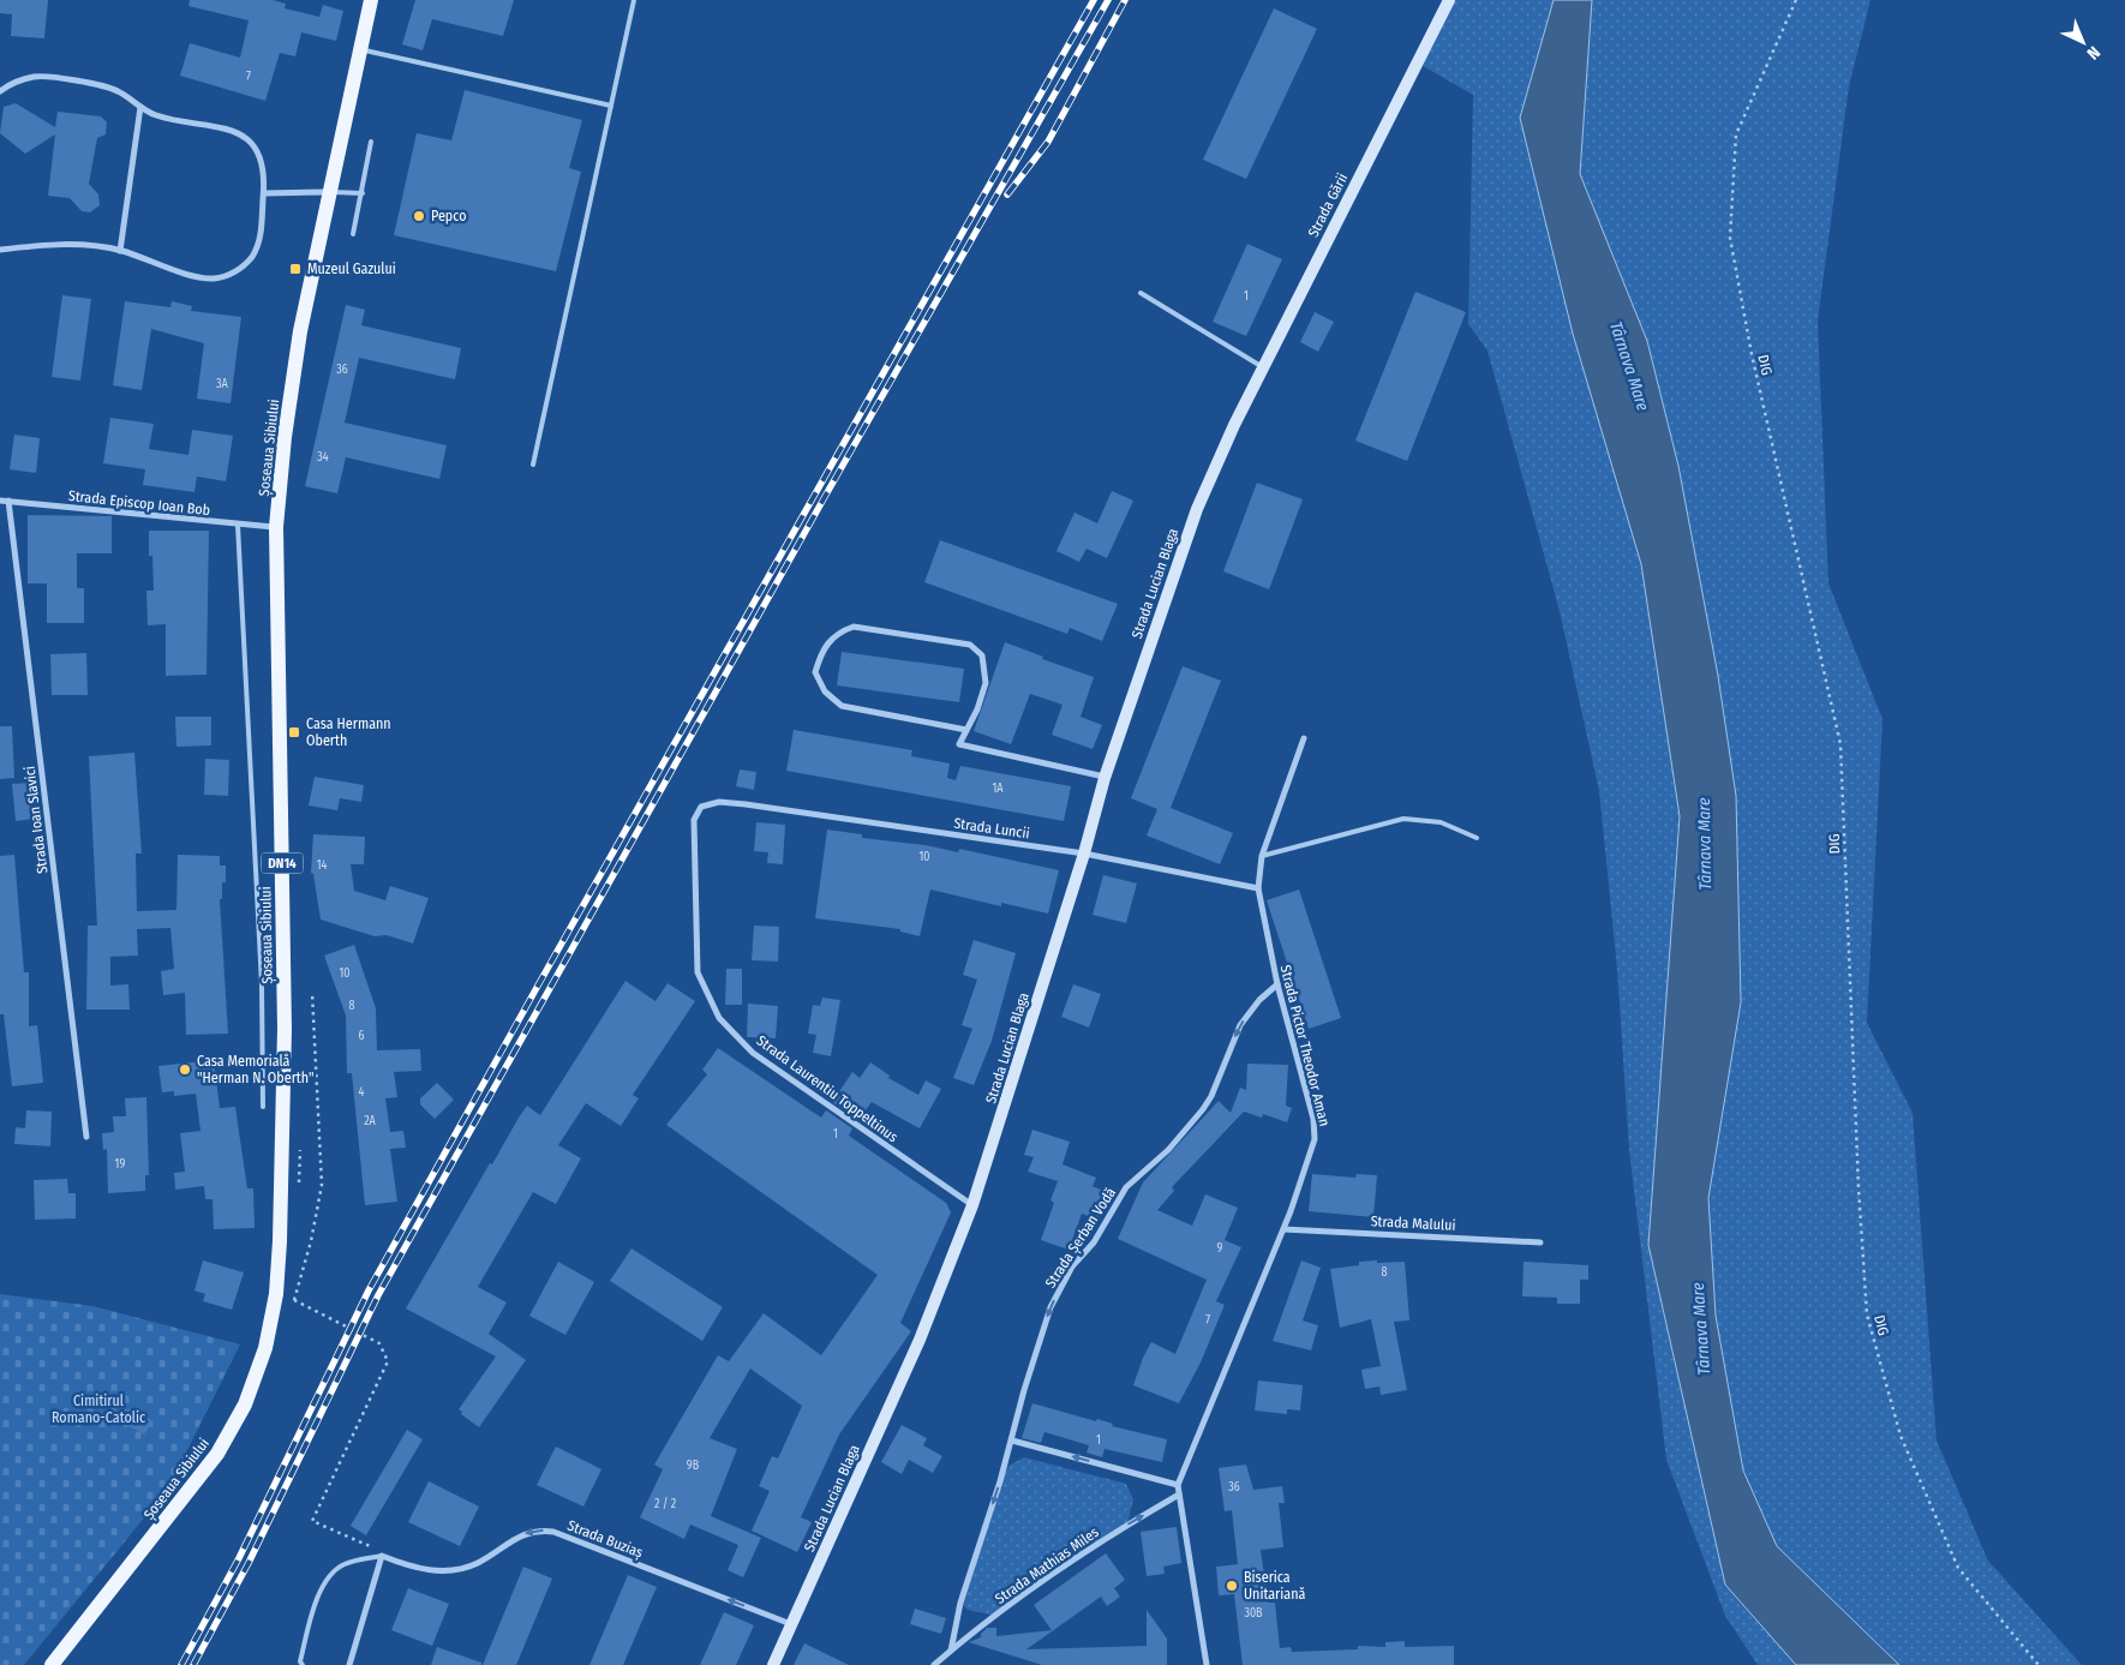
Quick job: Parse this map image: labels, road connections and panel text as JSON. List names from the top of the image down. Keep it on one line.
{"streets":{"main road":["Șoseaua Sibiului","DN14"],"street":["Strada Gării","Strada Episcop Ioan Bob","Strada Lucian Blaga","Strada Ioan Slavici","Strada Luncii","Strada Pictor Theodor Aman","Strada Laurentiu Toppeltinus","Strada Malului","Strada Șerban Vodă","Strada Buziaș","Strada Mathias Miles"],"path":["DIG"]},"crossings":[["Strada Gării","Strada Lucian Blaga"],["Șoseaua Sibiului","Strada Episcop Ioan Bob"],["Strada Episcop Ioan Bob","Strada Ioan Slavici"],["Strada Lucian Blaga","Strada Luncii"],["Strada Lucian Blaga","Strada Laurentiu Toppeltinus"],["Strada Lucian Blaga","Strada Buziaș"],["Strada Luncii","Strada Pictor Theodor Aman"],["Strada Luncii","Strada Laurentiu Toppeltinus"],["Strada Pictor Theodor Aman","Strada Malului"],["Strada Pictor Theodor Aman","Strada Șerban Vodă"],["Strada Șerban Vodă","Strada Mathias Miles"]],"one_way":["Strada Șerban Vodă","Strada Buziaș","Strada Mathias Miles"],"water":["Târnava Mare"],"parks":["Cimitirul Romano-Catolic"],"places":{"other":["Pepco","Casa Memorială \"Herman N. Oberth\"","Biserica Unitariană"],"transit":["Muzeul Gazului","Casa Hermann Oberth"]},"house_numbers":["7","1","36","3A","34","1A","10","14","10","8","6","4","2A","1","19","9","8","7","1","9B","36","2 / 2","30B"],"north":"bottom right"}
